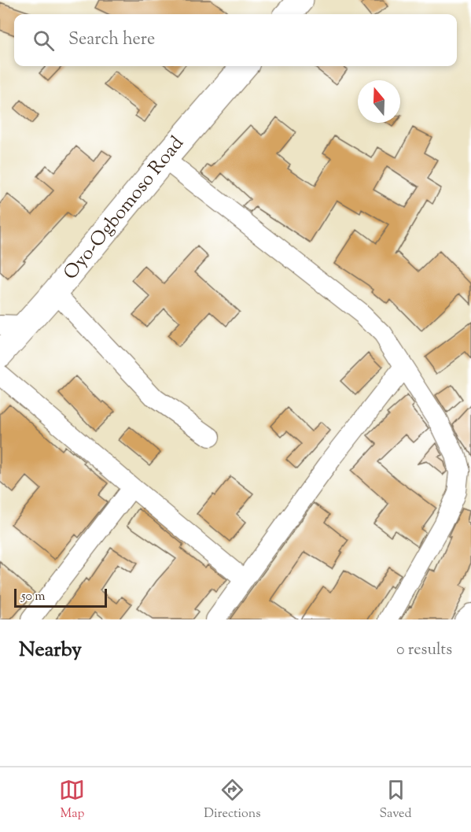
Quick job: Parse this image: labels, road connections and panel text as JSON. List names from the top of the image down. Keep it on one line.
{"streets":{"highway":["Oyo-Ogbomoso Road"]},"scale_bar":"50 m","north":"top","page":{"search":"Search here","scale":"50 m","heading":["Nearby","0 results"],"nav":["Map","Directions","Saved"]}}
